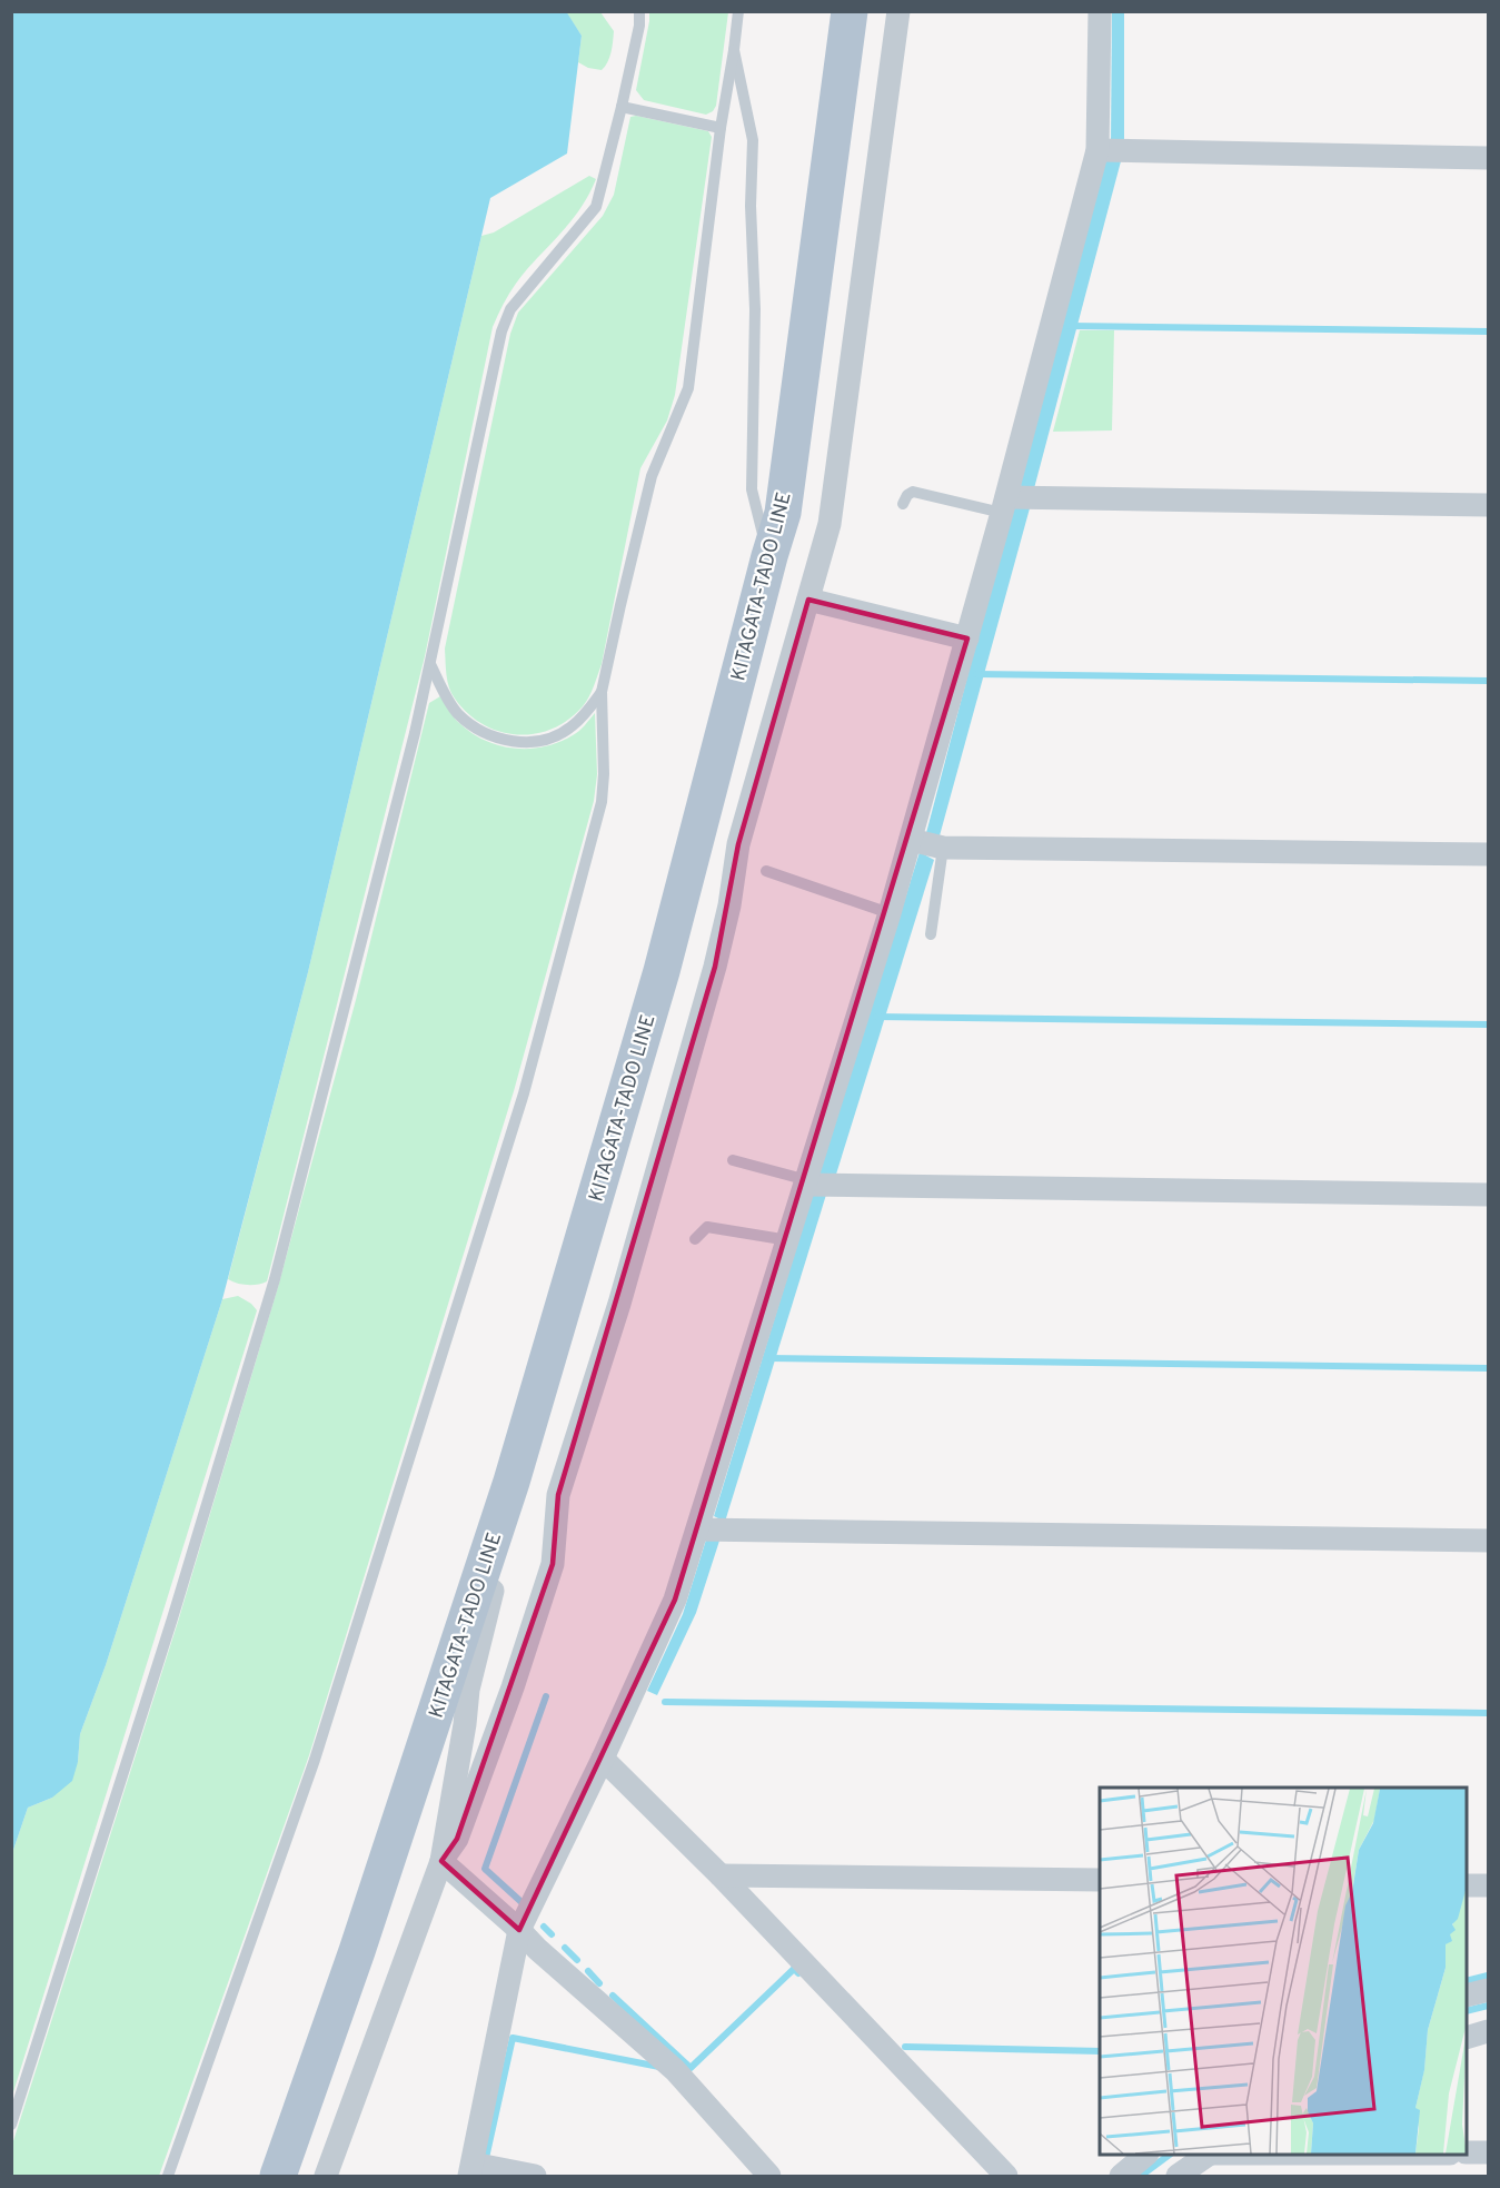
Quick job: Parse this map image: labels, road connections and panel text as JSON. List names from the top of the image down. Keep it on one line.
{"streets":{"main road":["KITAGATA-TADO LINE"]}}
